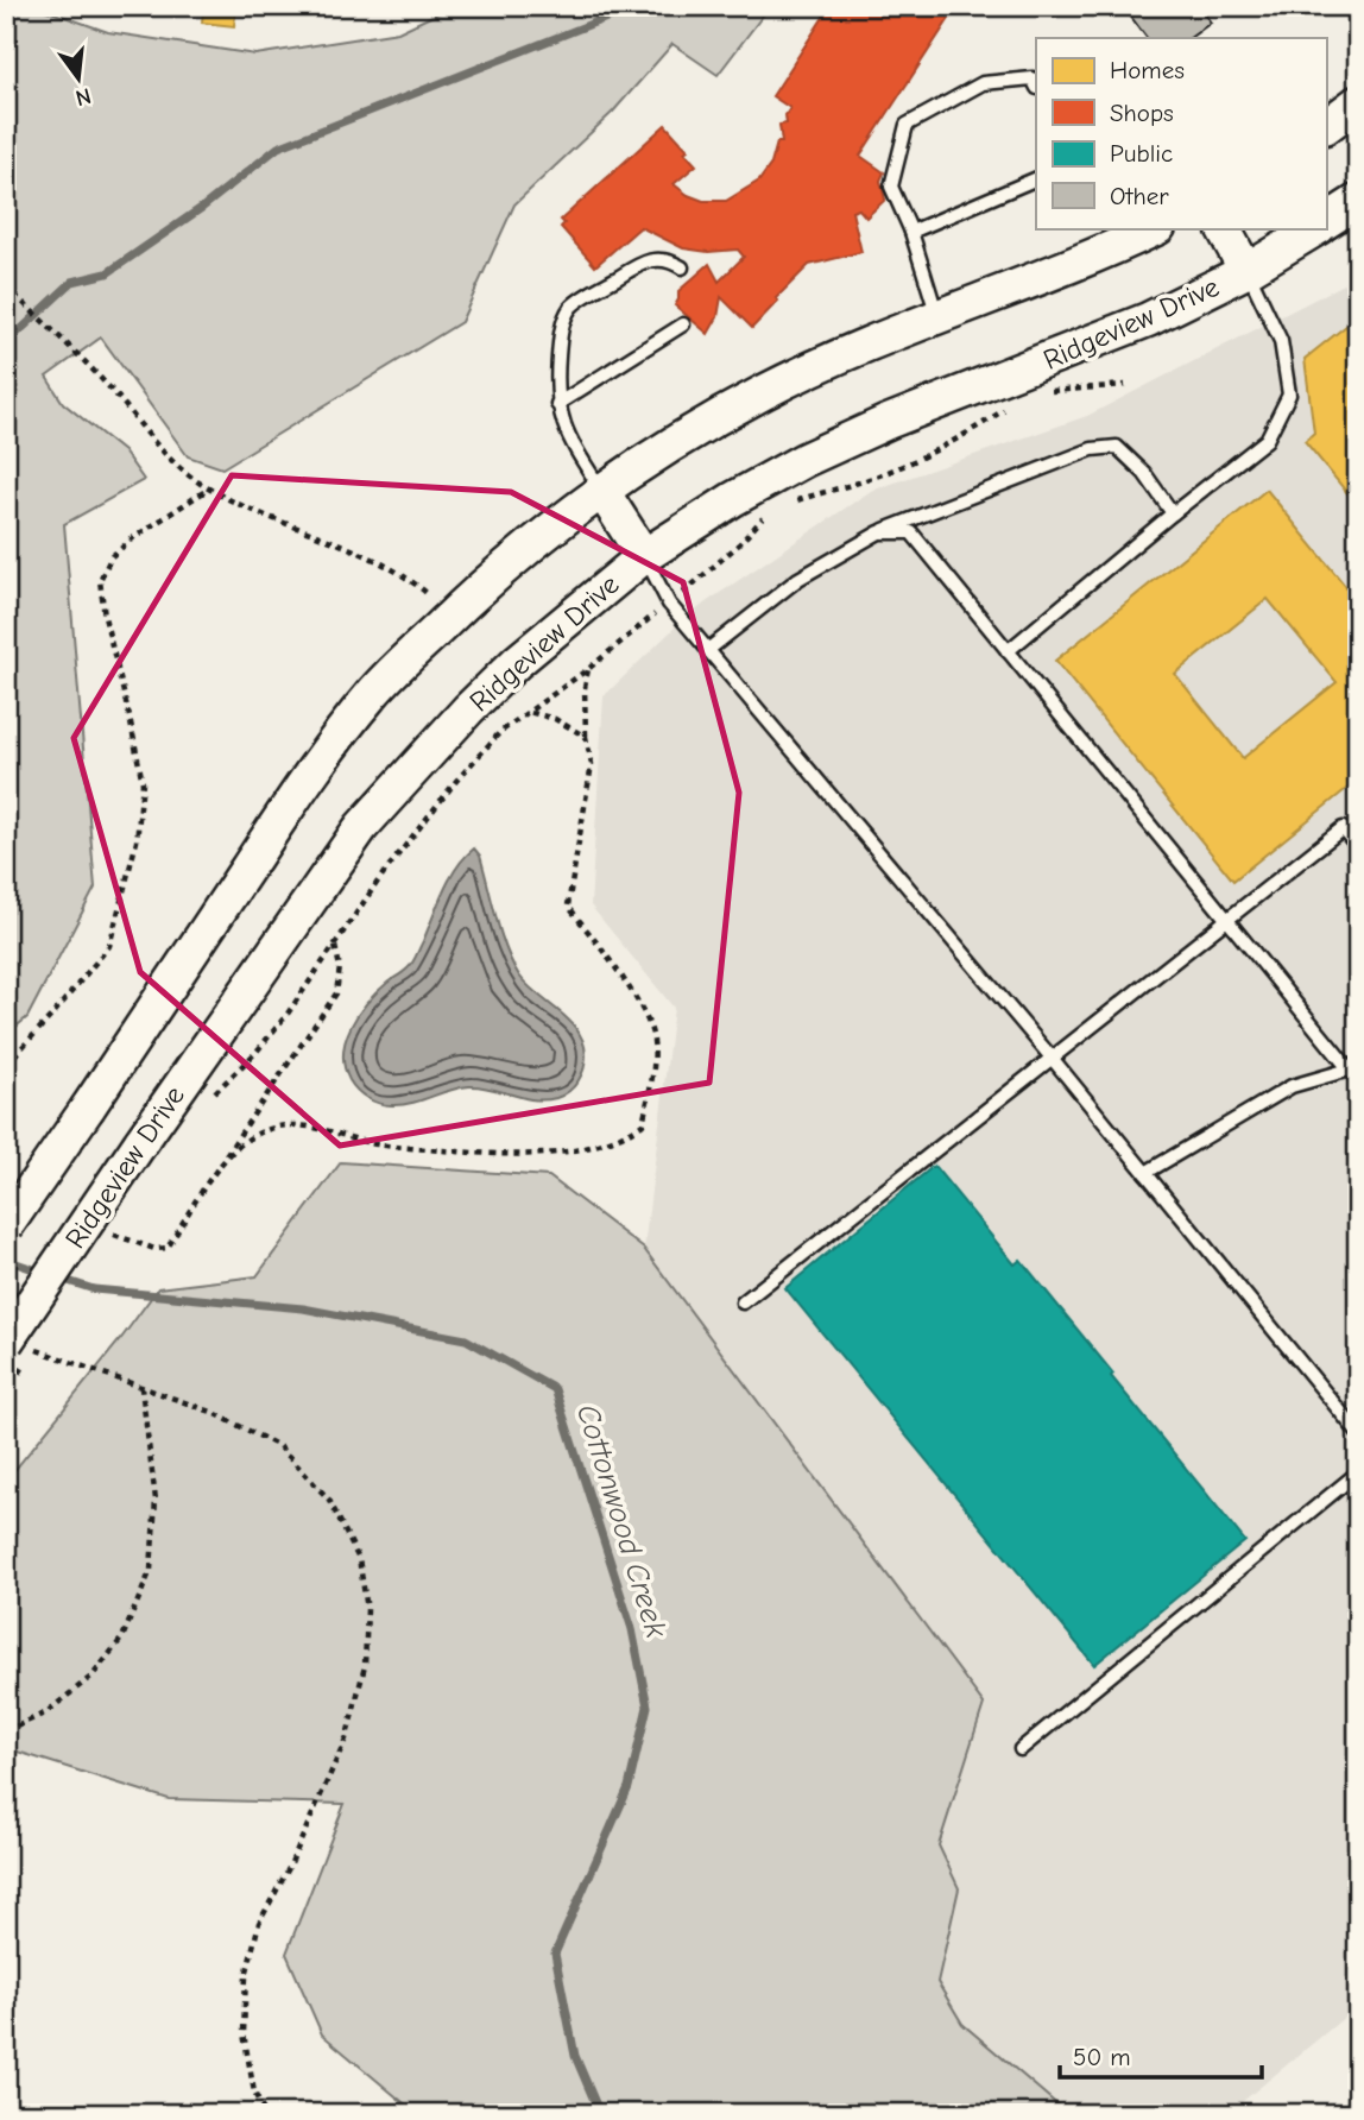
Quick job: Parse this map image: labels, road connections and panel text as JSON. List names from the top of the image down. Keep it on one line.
{"streets":{"main road":["Ridgeview Drive"]},"water":["Cottonwood Creek"],"legend":["Homes","Shops","Public","Other"],"scale_bar":"50 m","north":"bottom"}
